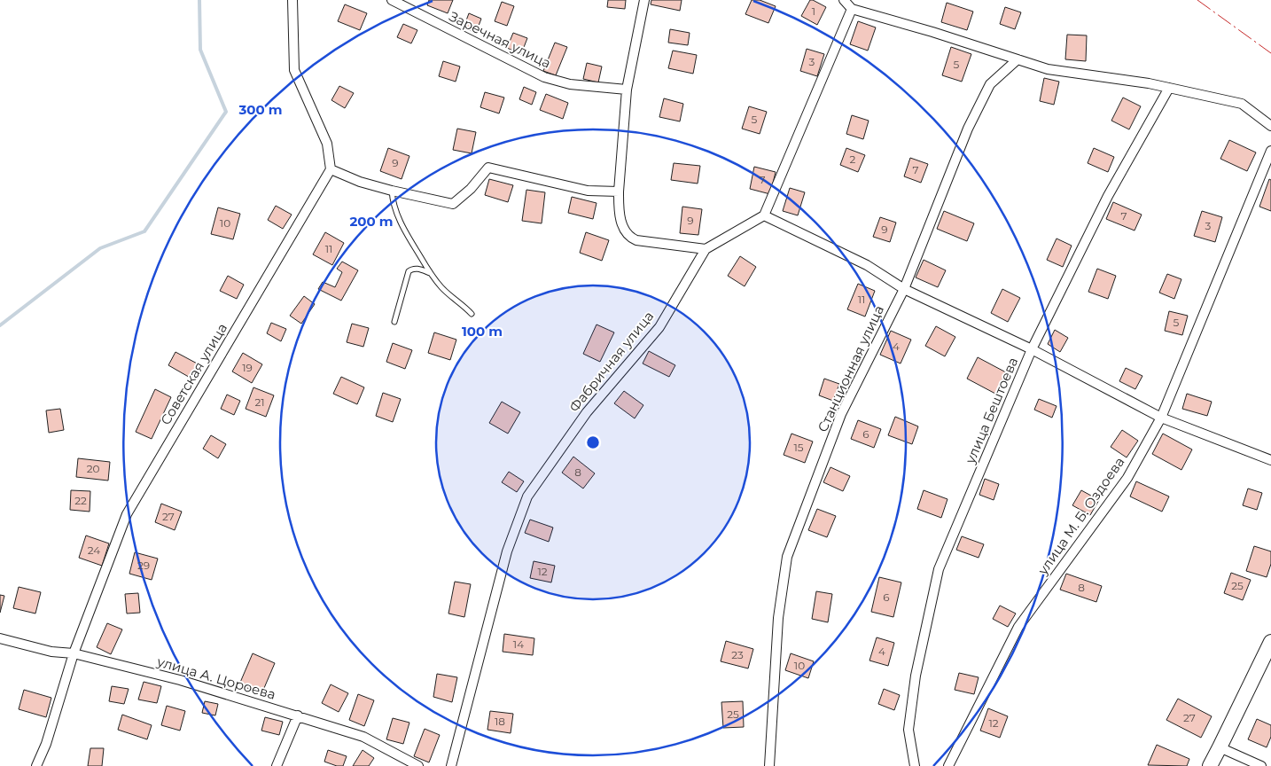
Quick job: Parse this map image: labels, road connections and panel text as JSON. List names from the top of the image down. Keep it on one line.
{"streets":{"street":["Заречная улица","Фабричная улица","Станционная улица","Советская улица","улица Бештоева","улица М. Б. Оздоева","улица А. Цороева"]},"crossings":[["Советская улица","улица А. Цороева"]],"house_numbers":["1","3","5","5","2","9","7","7","7","9","10","3","9","11","11","5","4","19","21","6","15","20","8","22","27","24","29","12","25","8","6","14","4","23","10","25","27","18","12"],"rings":["300 m","200 m","100 m"]}
